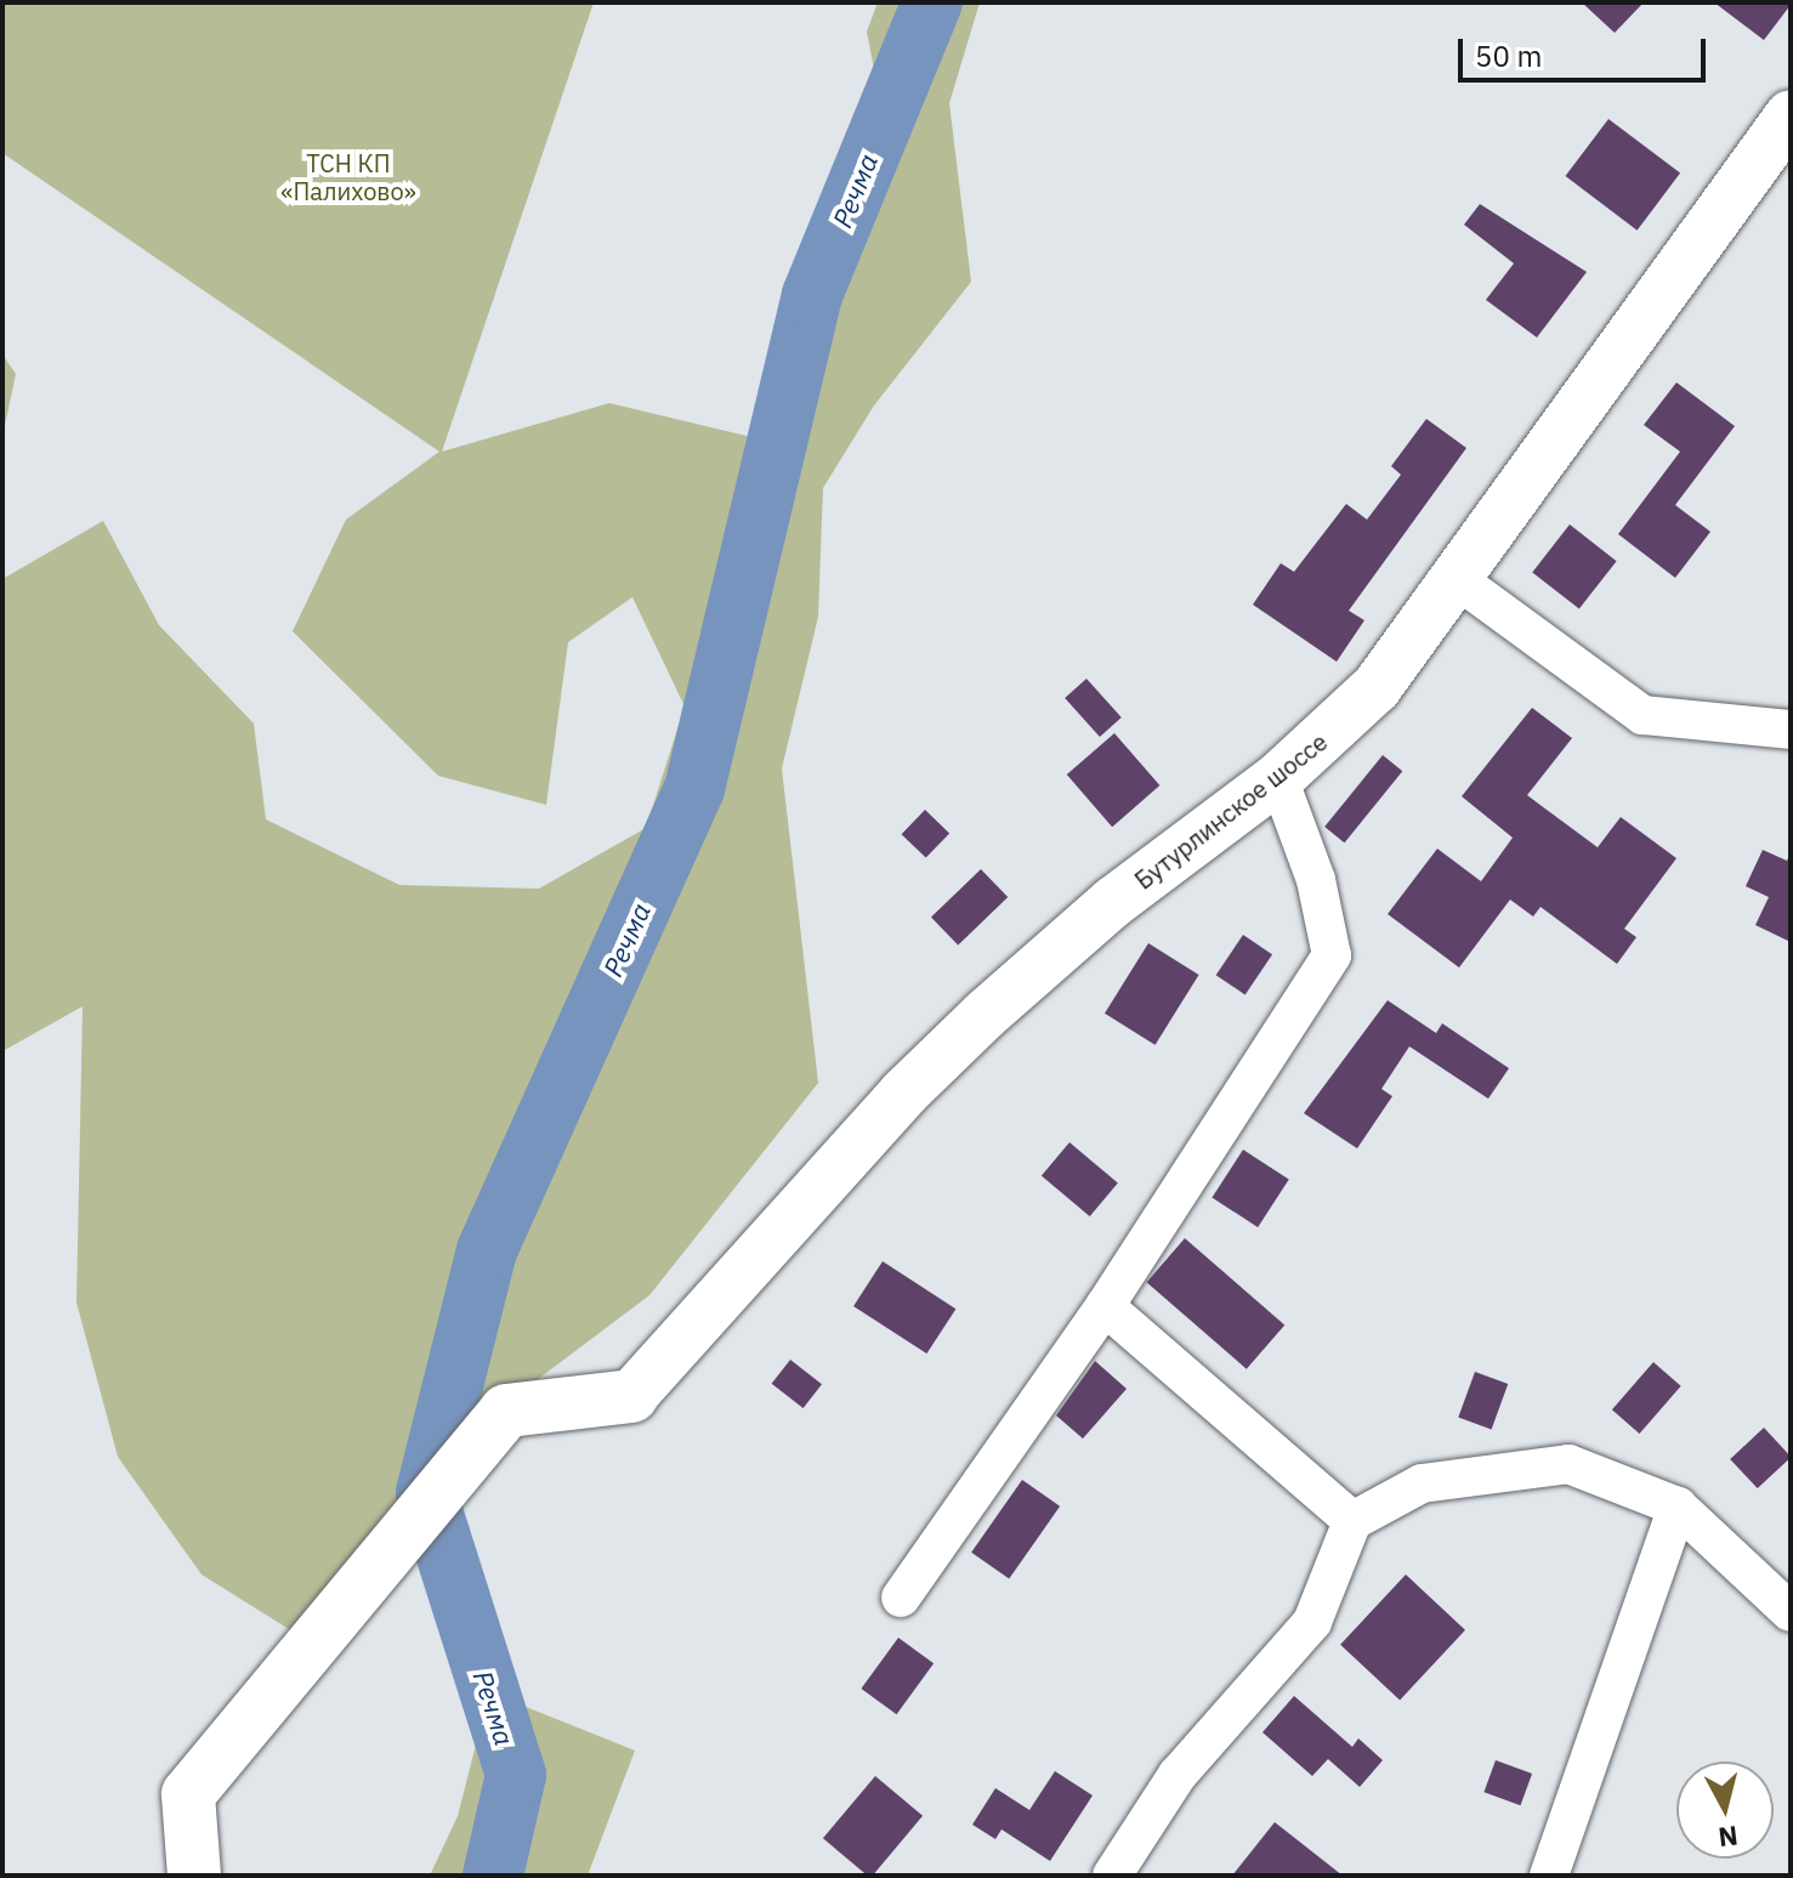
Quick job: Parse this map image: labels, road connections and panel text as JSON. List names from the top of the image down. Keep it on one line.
{"streets":{"main road":["Бутурлинское шоссе"]},"water":["Речма"],"parks":["ТСН КП «Палихово»"],"scale_bar":"50 m","north":"bottom"}
